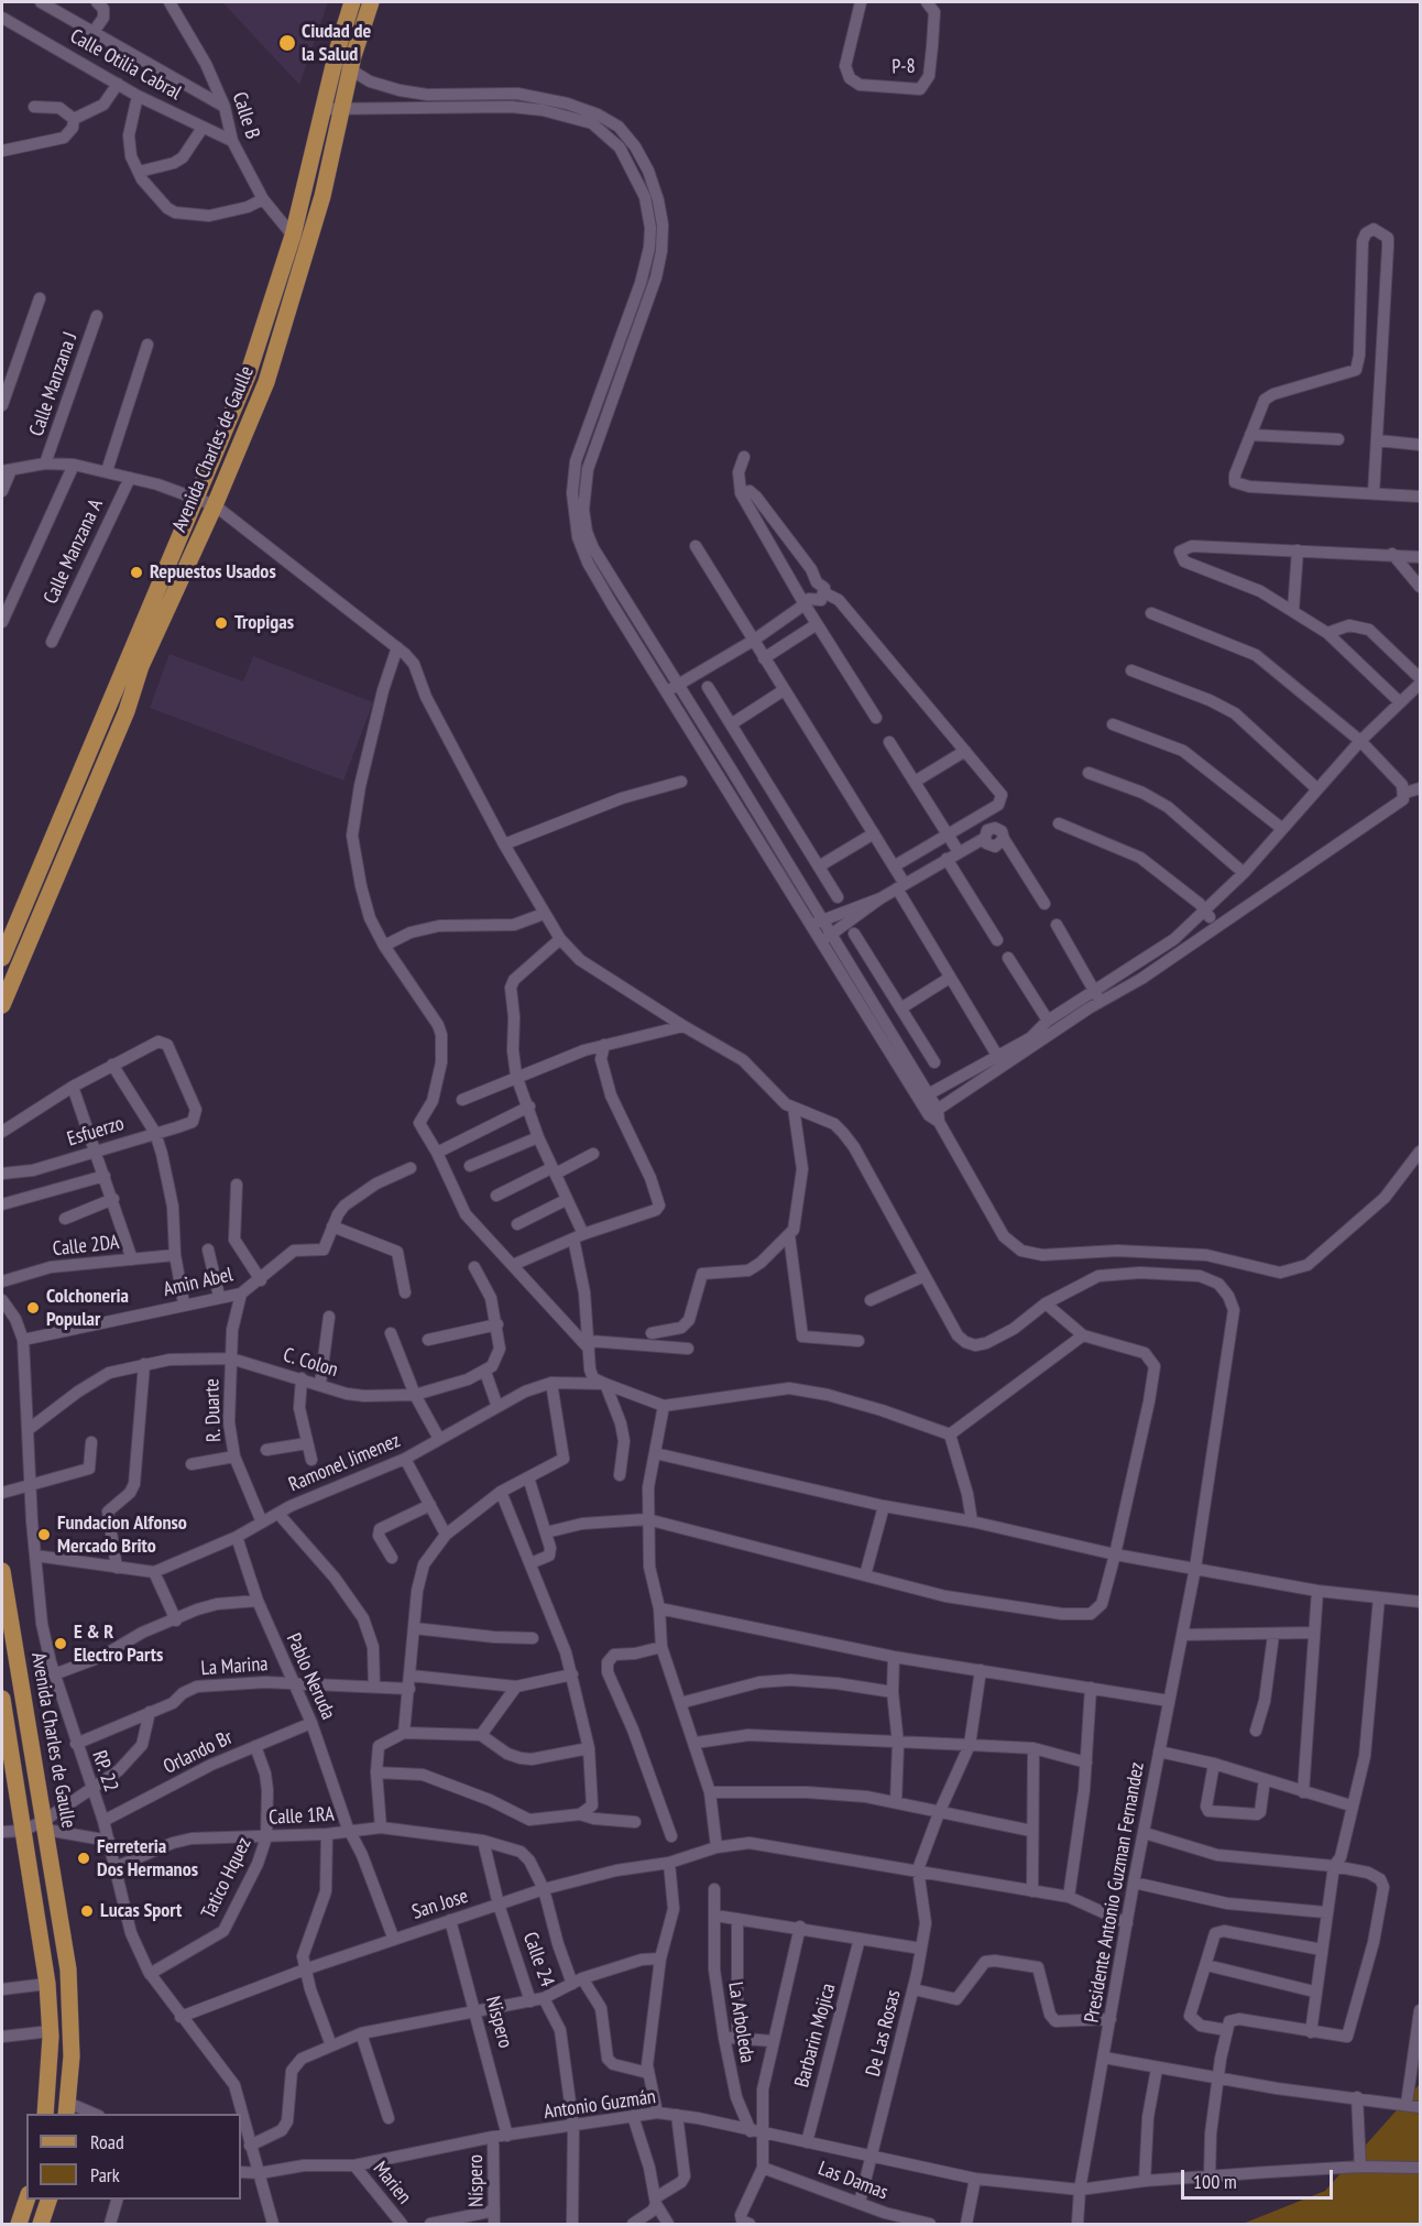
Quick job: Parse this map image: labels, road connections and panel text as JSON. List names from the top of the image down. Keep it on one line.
{"streets":{"main road":["Avenida Charles de Gaulle"],"street":["Calle Otilia Cabral","P-8","Calle B","Calle Manzana J","Calle Manzana A","Esfuerzo","Calle 2DA","Amin Abel","C. Colon","R. Duarte","Ramonel Jimenez","La Marina","Pablo Neruda","Orlando Br","RP. 22","Calle 1RA","Tatico Hquez","Presidente Antonio Guzman Fernandez","San Jose","Calle 24","Nispero","La Arboleda","De Las Rosas","Barbarin Mojica","Antonio Guzmán","Níspero","Las Damas","Marien"]},"crossings":[["Calle Otilia Cabral","Calle B"],["Calle B","Avenida Charles de Gaulle"],["Amin Abel","R. Duarte"],["Amin Abel","RP. 22"],["C. Colon","R. Duarte"],["C. Colon","RP. 22"],["R. Duarte","Ramonel Jimenez"],["Ramonel Jimenez","Pablo Neruda"],["Ramonel Jimenez","RP. 22"],["La Marina","Pablo Neruda"],["La Marina","RP. 22"],["Pablo Neruda","Orlando Br"],["Pablo Neruda","Calle 1RA"],["Pablo Neruda","San Jose"],["Orlando Br","RP. 22"],["Orlando Br","Tatico Hquez"],["RP. 22","Calle 1RA"],["RP. 22","Tatico Hquez"],["RP. 22","San Jose"],["RP. 22","Antonio Guzmán"],["Calle 1RA","Tatico Hquez"],["Calle 1RA","San Jose"],["Calle 1RA","Calle 24"],["Presidente Antonio Guzman Fernandez","San Jose"],["Presidente Antonio Guzman Fernandez","Antonio Guzmán"],["San Jose","Calle 24"],["San Jose","Nispero"],["San Jose","De Las Rosas"],["Calle 24","Antonio Guzmán"],["Nispero","Antonio Guzmán"],["La Arboleda","Antonio Guzmán"],["De Las Rosas","Antonio Guzmán"],["De Las Rosas","Las Damas"],["Barbarin Mojica","Antonio Guzmán"],["Antonio Guzmán","Níspero"],["Antonio Guzmán","Marien"]],"places":["Ciudad de la Salud","Repuestos Usados","Tropigas","Colchoneria Popular","Fundacion Alfonso Mercado Brito","E & R Electro Parts","Ferreteria Dos Hermanos","Lucas Sport"],"legend":["Road","Park"],"scale_bar":"100 m"}
